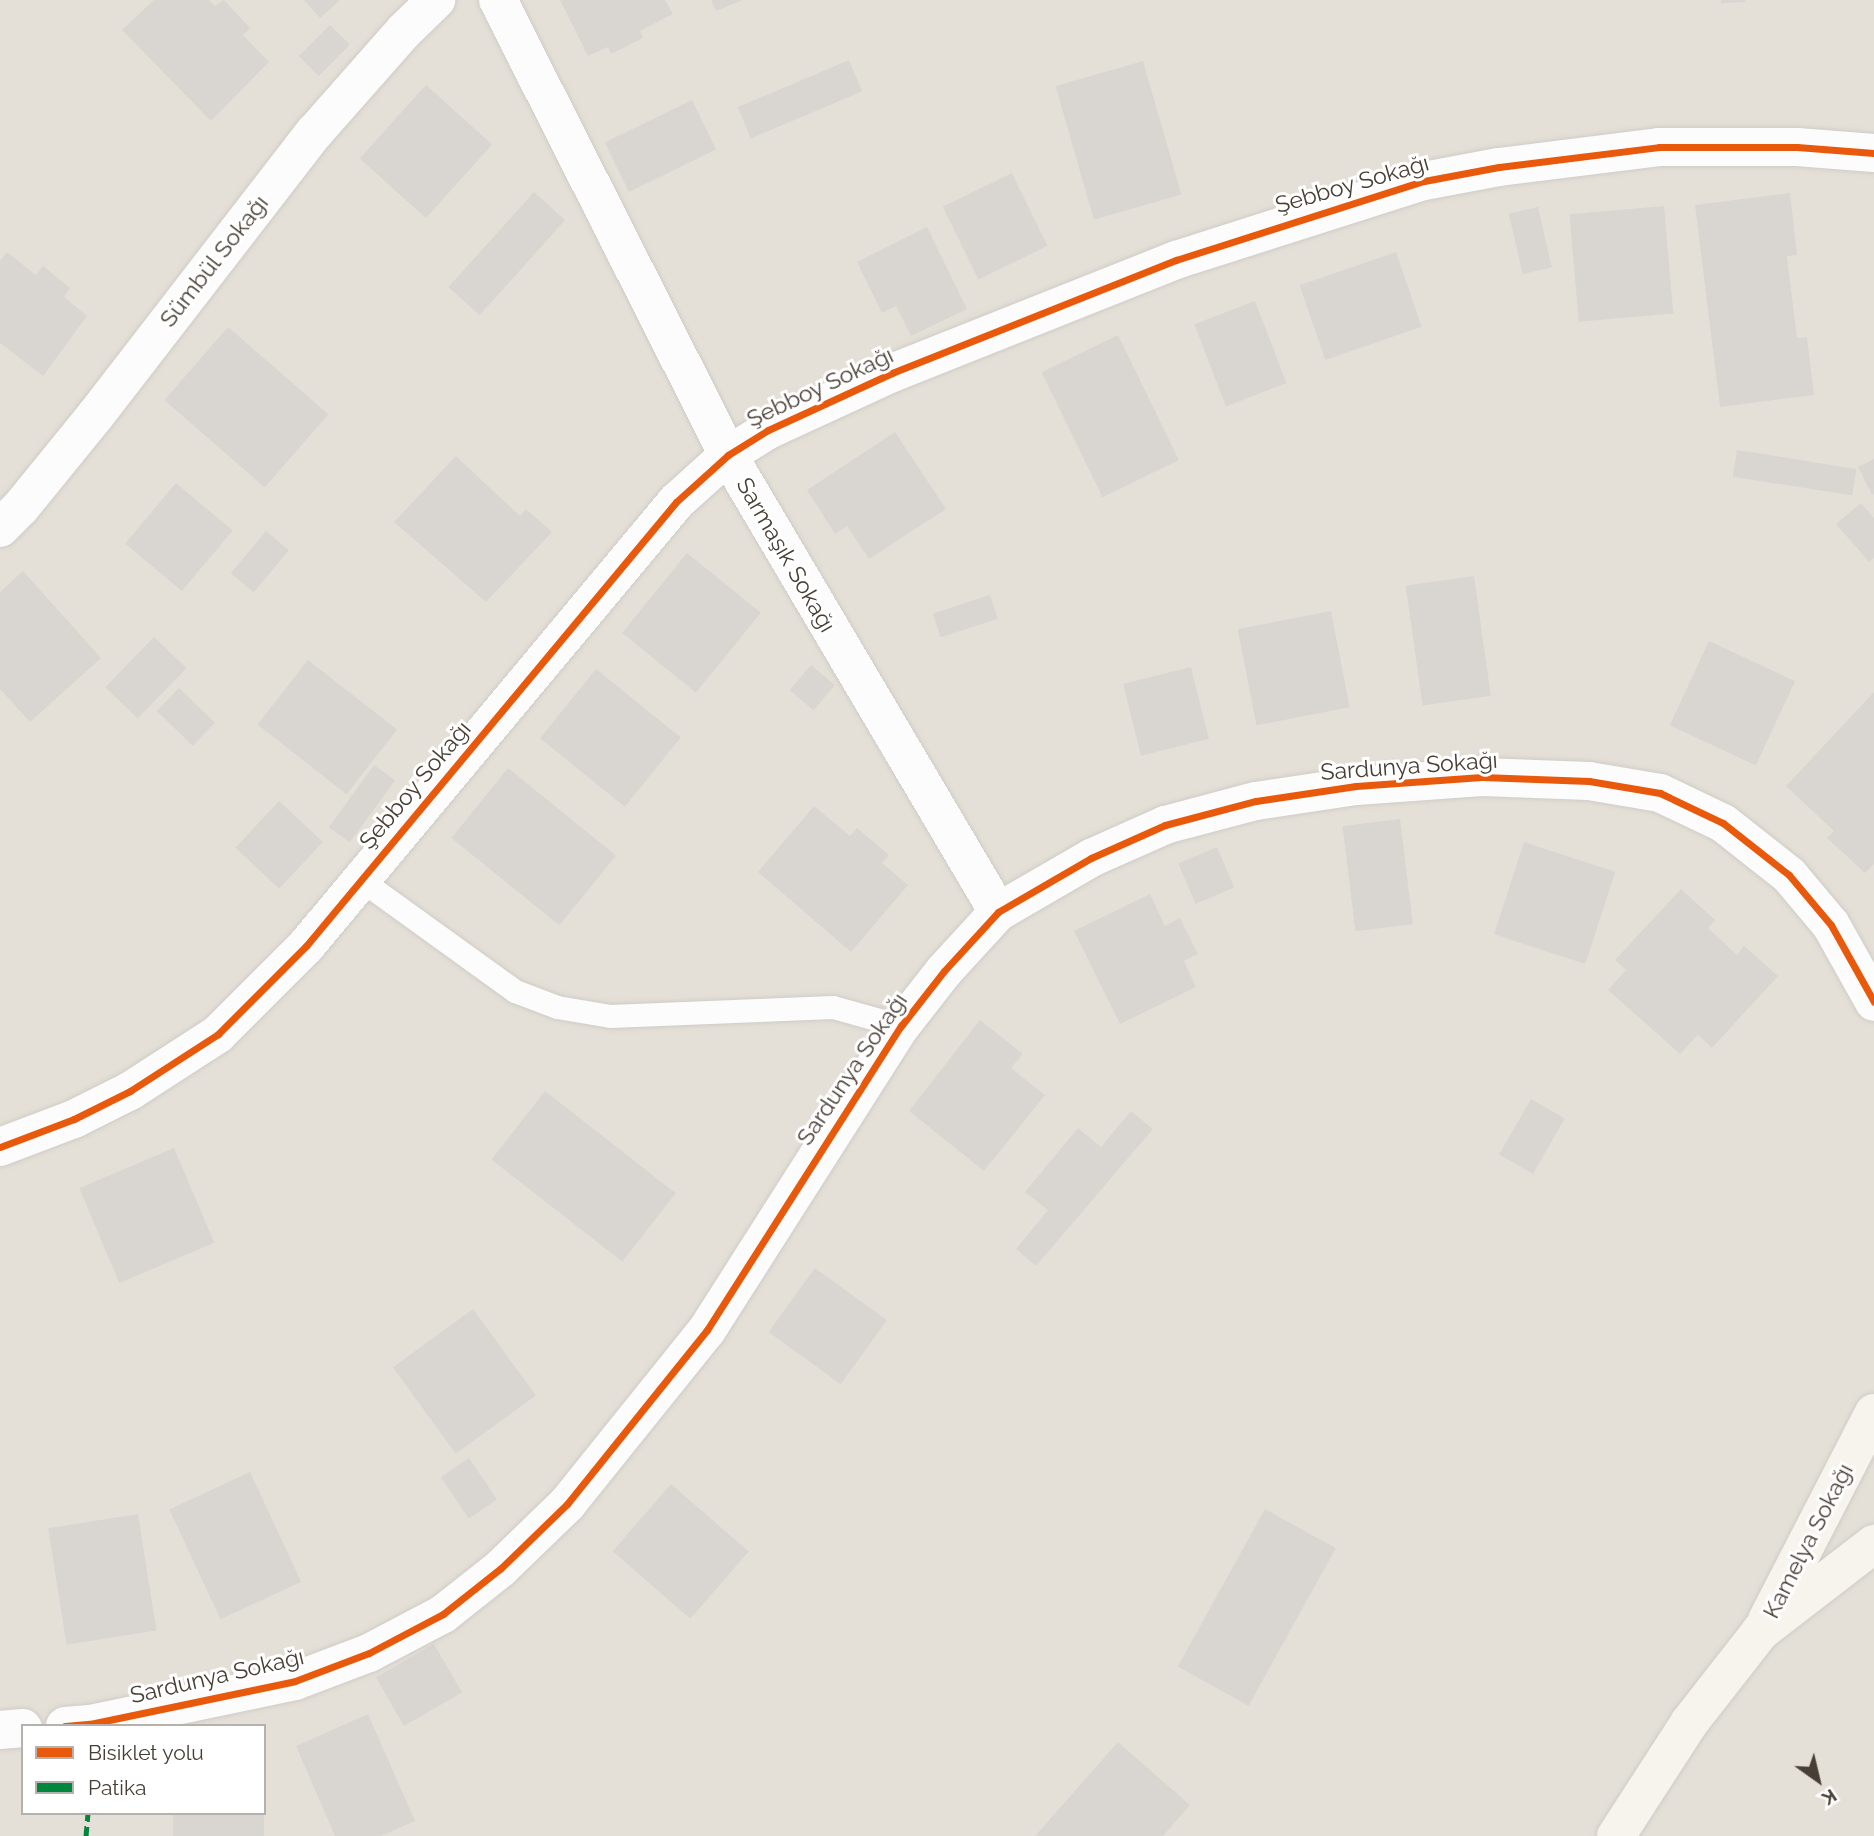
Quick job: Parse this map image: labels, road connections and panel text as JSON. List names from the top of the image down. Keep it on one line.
{"streets":{"street":["Şebboy Sokağı","Sümbül Sokağı","Sarmaşık Sokağı","Sardunya Sokağı","Kamelya Sokağı"]},"crossings":[["Şebboy Sokağı","Sarmaşık Sokağı"],["Sarmaşık Sokağı","Sardunya Sokağı"]],"legend":["Bisiklet yolu","Patika"],"north":"bottom right"}
